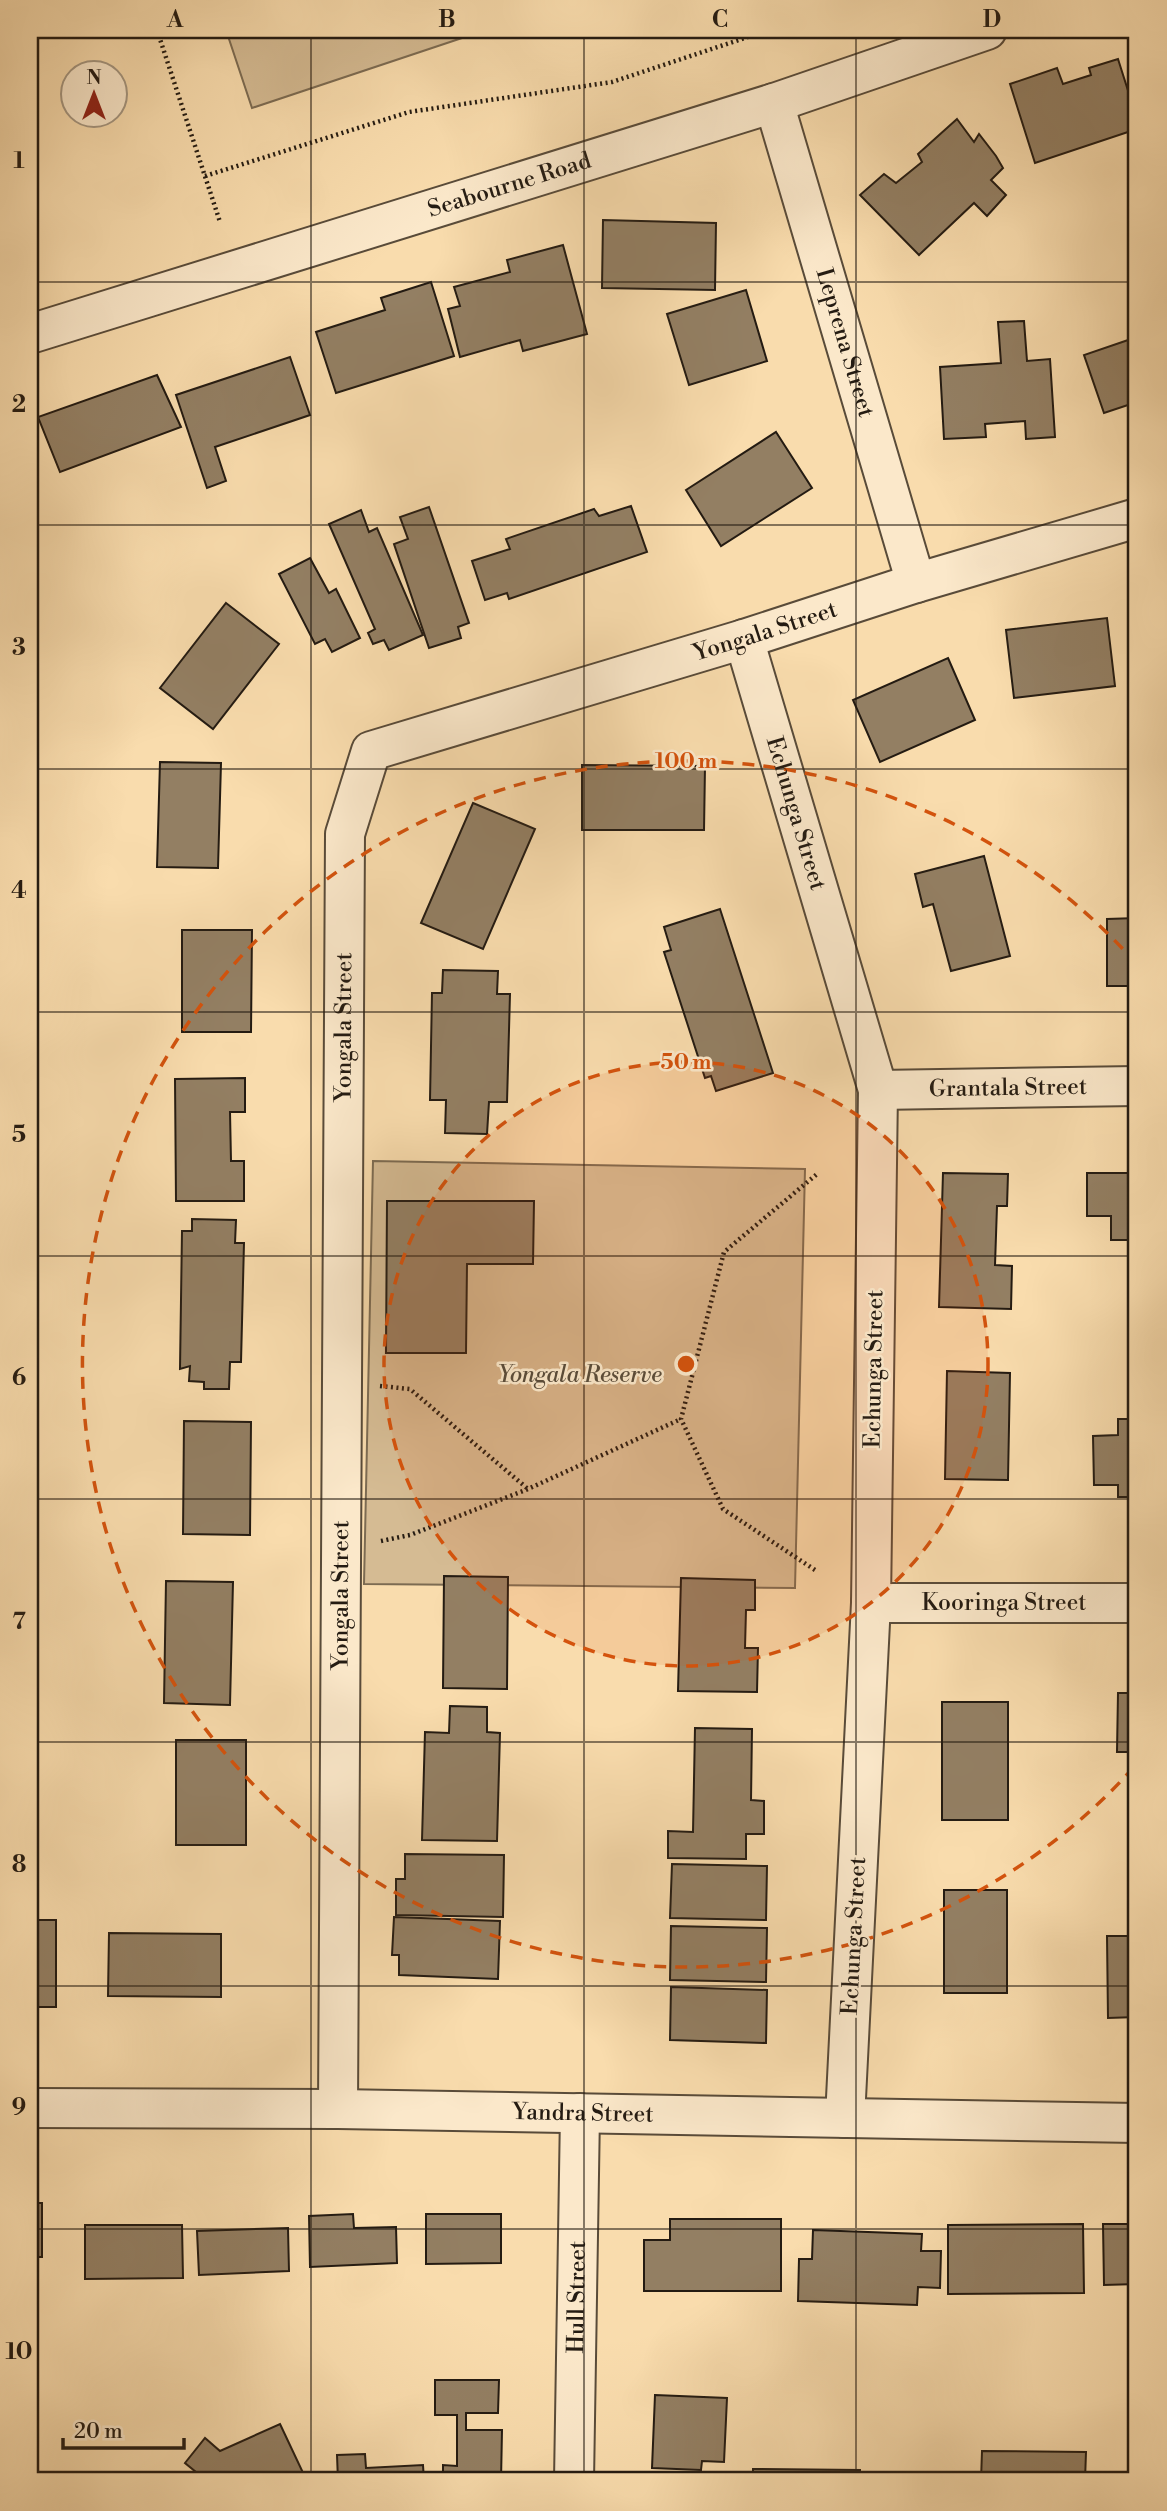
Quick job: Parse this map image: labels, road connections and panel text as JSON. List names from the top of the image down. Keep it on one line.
{"streets":{"street":["Seabourne Road","Leprena Street","Yongala Street","Echunga Street","Grantala Street","Kooringa Street","Yandra Street","Hull Street"]},"crossings":[["Seabourne Road","Leprena Street"],["Leprena Street","Yongala Street"],["Yongala Street","Echunga Street"],["Yongala Street","Yandra Street"],["Echunga Street","Grantala Street"],["Echunga Street","Kooringa Street"],["Echunga Street","Yandra Street"],["Yandra Street","Hull Street"]],"parks":["Yongala Reserve"],"scale_bar":"20 m","north":"top","grid":{"columns":["A","B","C","D"],"rows":["1","2","3","4","5","6","7","8","9","10"]},"rings":["100 m","50 m"]}
